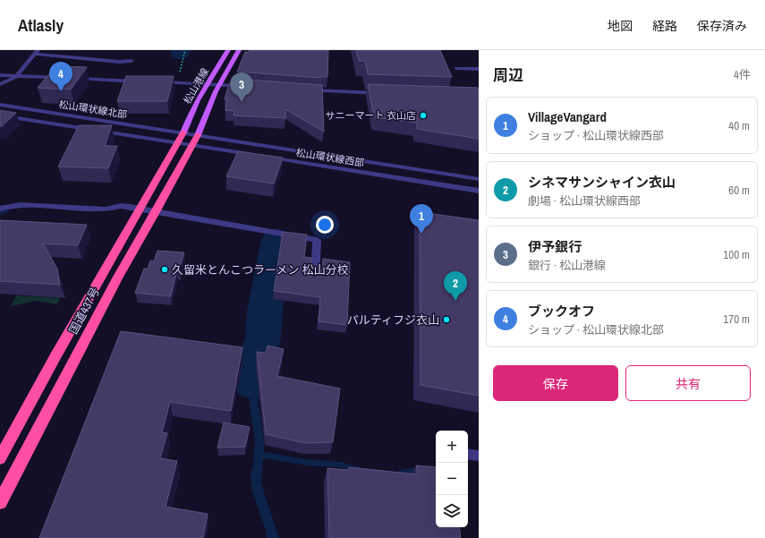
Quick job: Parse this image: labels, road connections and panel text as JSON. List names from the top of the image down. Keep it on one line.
{"streets":{"highway":["国道437号"],"main road":["松山港線"],"street":["松山環状線北部","松山環状線西部"]},"crossings":[["松山港線","松山環状線北部"],["松山港線","松山環状線西部"],["松山港線","国道437号"],["松山環状線北部","松山環状線西部"],["松山環状線北部","国道437号"],["松山環状線西部","国道437号"]],"places":["サニーマート 衣山店","久留米とんこつラーメン 松山分校","パルティフジ衣山"],"page":{"header":"Atlasly","nav":["地図","経路","保存済み"],"heading":["周辺","4件"],"pins":["4","3","1","2"],"list":[{"mark":"1","name":"VillageVangard","note":"ショップ · 松山環状線西部","value":"40 m"},{"mark":"2","name":"シネマサンシャイン衣山","note":"劇場 · 松山環状線西部","value":"60 m"},{"mark":"3","name":"伊予銀行","note":"銀行 · 松山港線","value":"100 m"},{"mark":"4","name":"ブックオフ","note":"ショップ · 松山環状線北部","value":"170 m"}],"buttons":["保存","共有"],"map_buttons":["+","−"]}}
